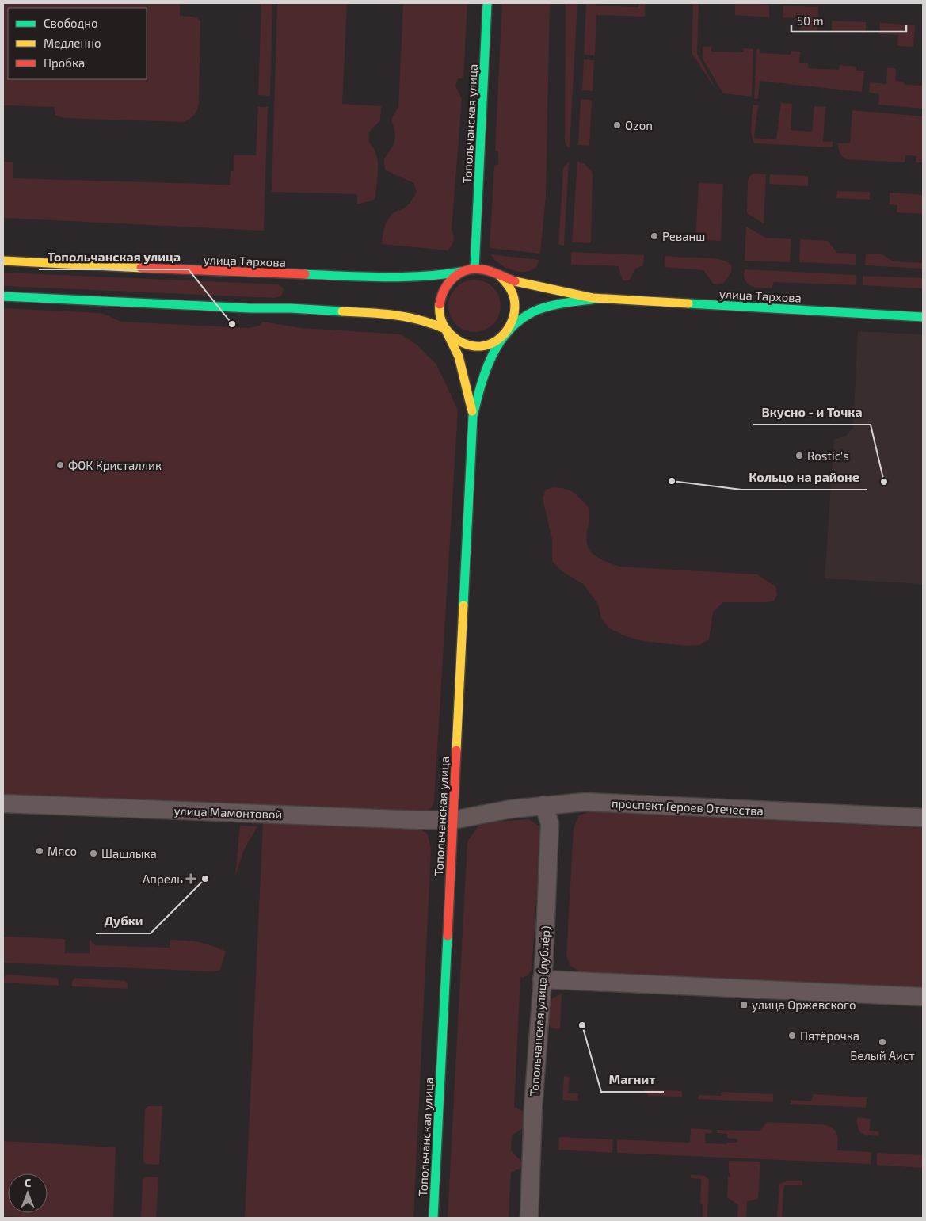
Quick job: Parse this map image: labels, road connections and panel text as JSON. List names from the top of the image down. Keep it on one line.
{"streets":{"main road":["Топольчанская улица","улица Тархова"],"street":["проспект Героев Отечества","улица Мамонтовой","Топольчанская улица (дублёр)"]},"crossings":[["Топольчанская улица","улица Тархова"],["Топольчанская улица","проспект Героев Отечества"],["Топольчанская улица","улица Мамонтовой"],["проспект Героев Отечества","улица Мамонтовой"],["проспект Героев Отечества","Топольчанская улица (дублёр)"]],"places":{"other":["Ozon","Реванш","Топольчанская улица","Rostic's","ФОК Кристаллик","Кольцо на районе","Вкусно - и Точка","Мясо","Шашлыка","Дубки","Магнит","Пятёрочка","Белый Аист"],"health":["Апрель"],"transit":["улица Оржевского"]},"legend":["Свободно","Медленно","Пробка"],"scale_bar":"50 m","north":"top"}
